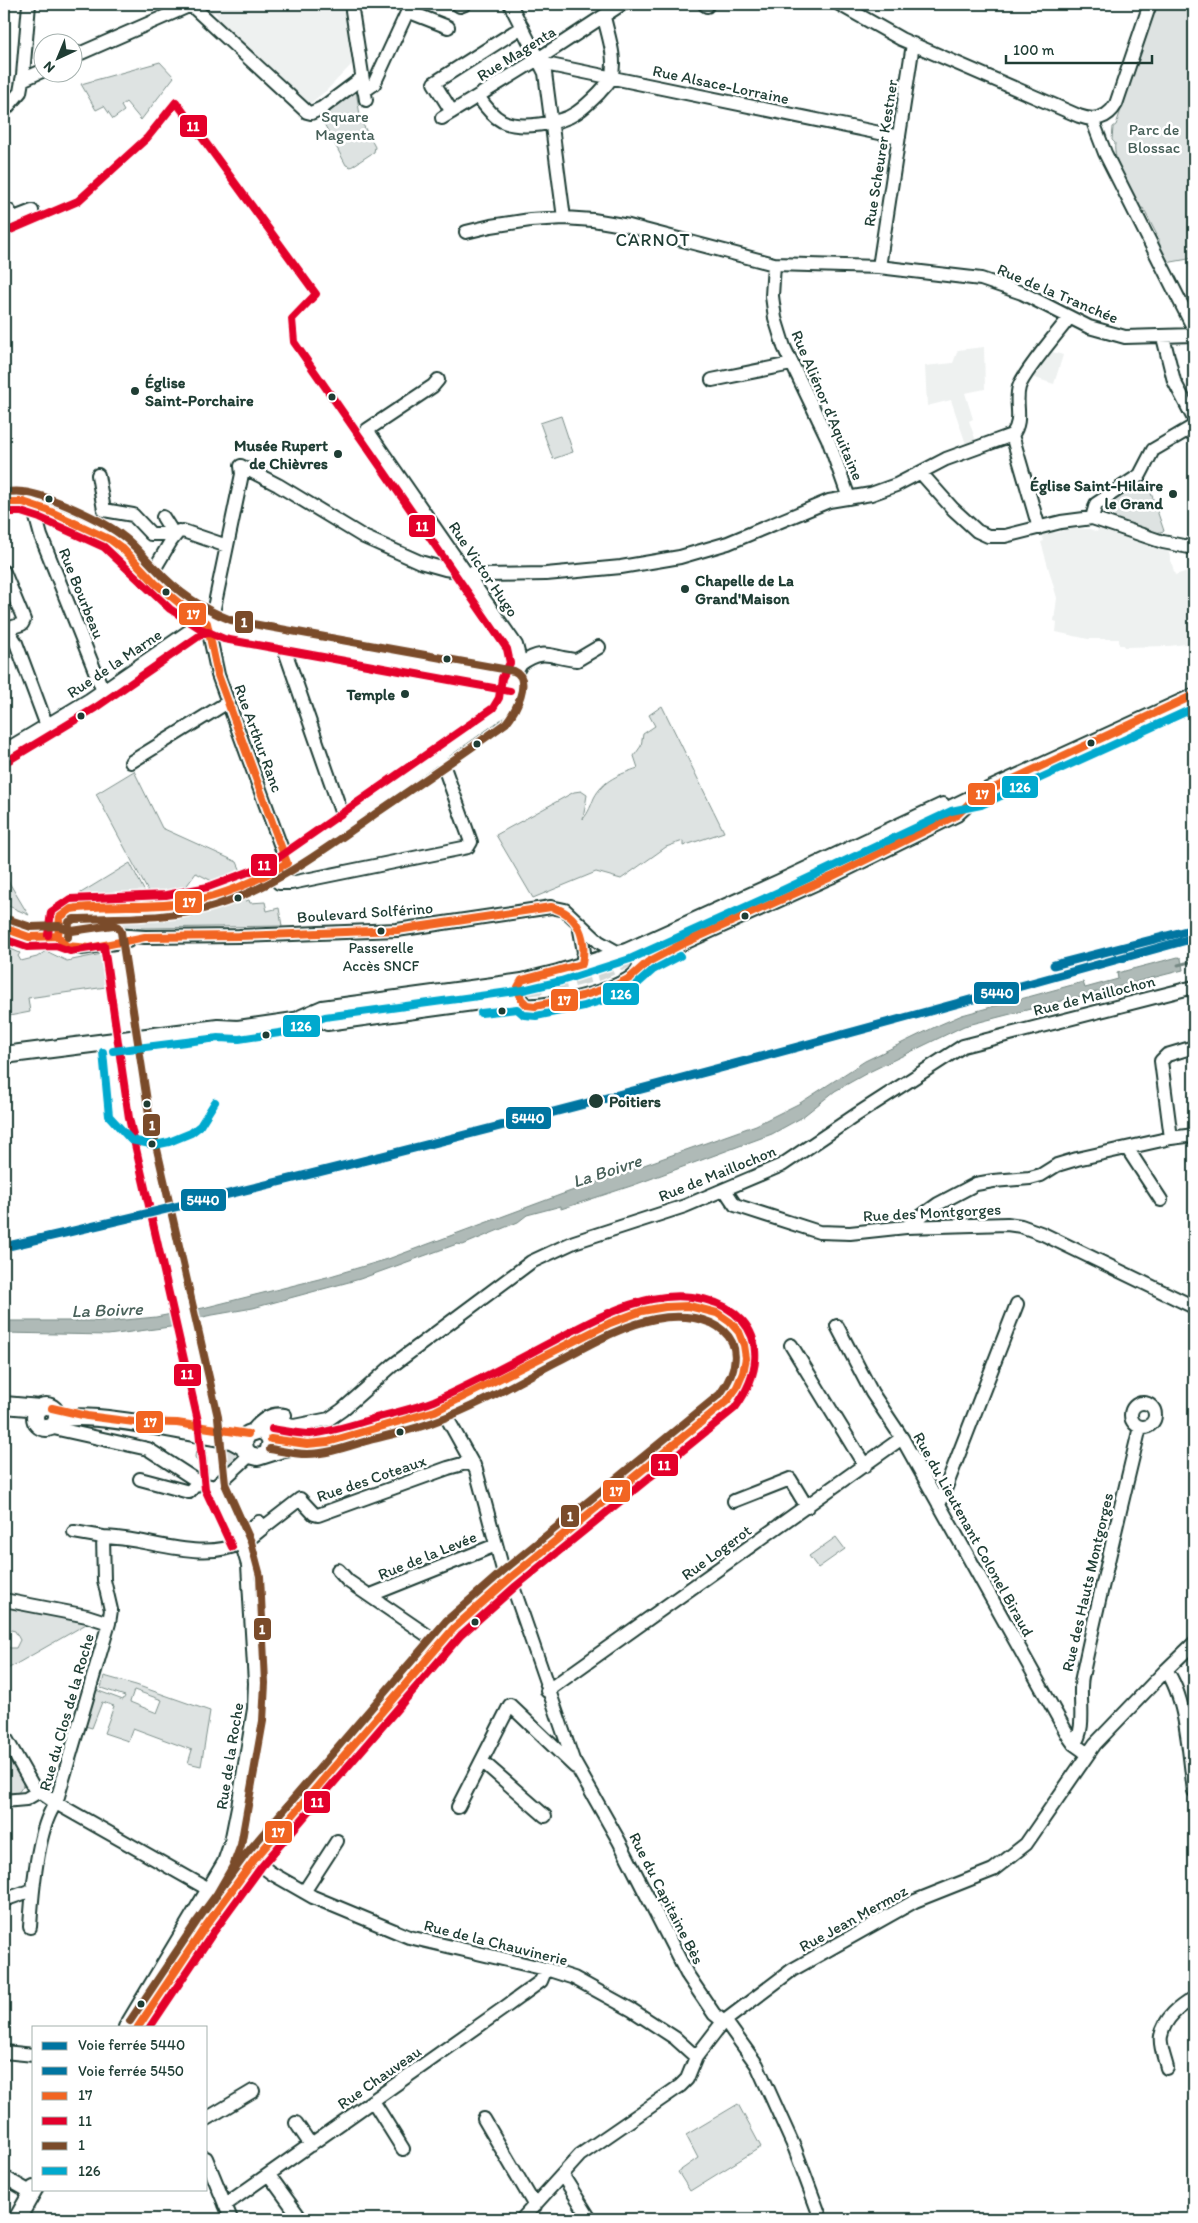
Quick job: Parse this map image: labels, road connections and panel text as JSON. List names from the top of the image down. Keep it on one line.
{"streets":{"street":["Rue Magenta","Rue Alsace-Lorraine","Rue Scheurer Kestner","Rue de la Tranchée","Rue Aliénor d'Aquitaine","Rue Victor Hugo","Rue Bourbeau","Rue de la Marne","Rue Arthur Ranc","Boulevard Solférino","Rue de Maillochon","Rue des Montgorges","Rue des Coteaux","Rue du Lieutenant Colonel Biraud","Rue Logerot","Rue de la Levée","Rue des Hauts Montgorges","Rue du Clos de la Roche","Rue de la Roche","Rue du Capitaine Bès","Rue Jean Mermoz","Rue de la Chauvinerie","Rue Chauveau"]},"crossings":[["Rue Magenta","Rue Alsace-Lorraine"],["Rue Alsace-Lorraine","Rue Scheurer Kestner"],["Rue Scheurer Kestner","Rue de la Tranchée"],["Rue de la Tranchée","Rue Aliénor d'Aquitaine"],["Rue Bourbeau","Rue de la Marne"],["Rue de la Marne","Rue Arthur Ranc"],["Rue de Maillochon","Rue des Montgorges"],["Rue des Coteaux","Rue de la Roche"],["Rue des Coteaux","Rue du Capitaine Bès"],["Rue du Lieutenant Colonel Biraud","Rue Logerot"],["Rue du Lieutenant Colonel Biraud","Rue des Hauts Montgorges"],["Rue du Lieutenant Colonel Biraud","Rue Jean Mermoz"],["Rue Logerot","Rue du Capitaine Bès"],["Rue de la Levée","Rue du Capitaine Bès"],["Rue du Clos de la Roche","Rue de la Roche"],["Rue du Capitaine Bès","Rue Jean Mermoz"],["Rue Jean Mermoz","Rue de la Chauvinerie"],["Rue de la Chauvinerie","Rue Chauveau"]],"districts":["CARNOT"],"water":["La Boivre"],"parks":["Square Magenta","Parc de Blossac"],"places":["Église Saint-Porchaire","Musée Rupert de Chièvres","Église Saint-Hilaire le Grand","Chapelle de La Grand'Maison","Temple","Passerelle Accès SNCF","Poitiers"],"lines":["transit line 11","transit line 1","transit line 17","transit line 126","rail line 5450","rail line 5440"],"legend":["Voie ferrée 5440","Voie ferrée 5450","17","11","1","126"],"scale_bar":"100 m","north":"bottom left"}
